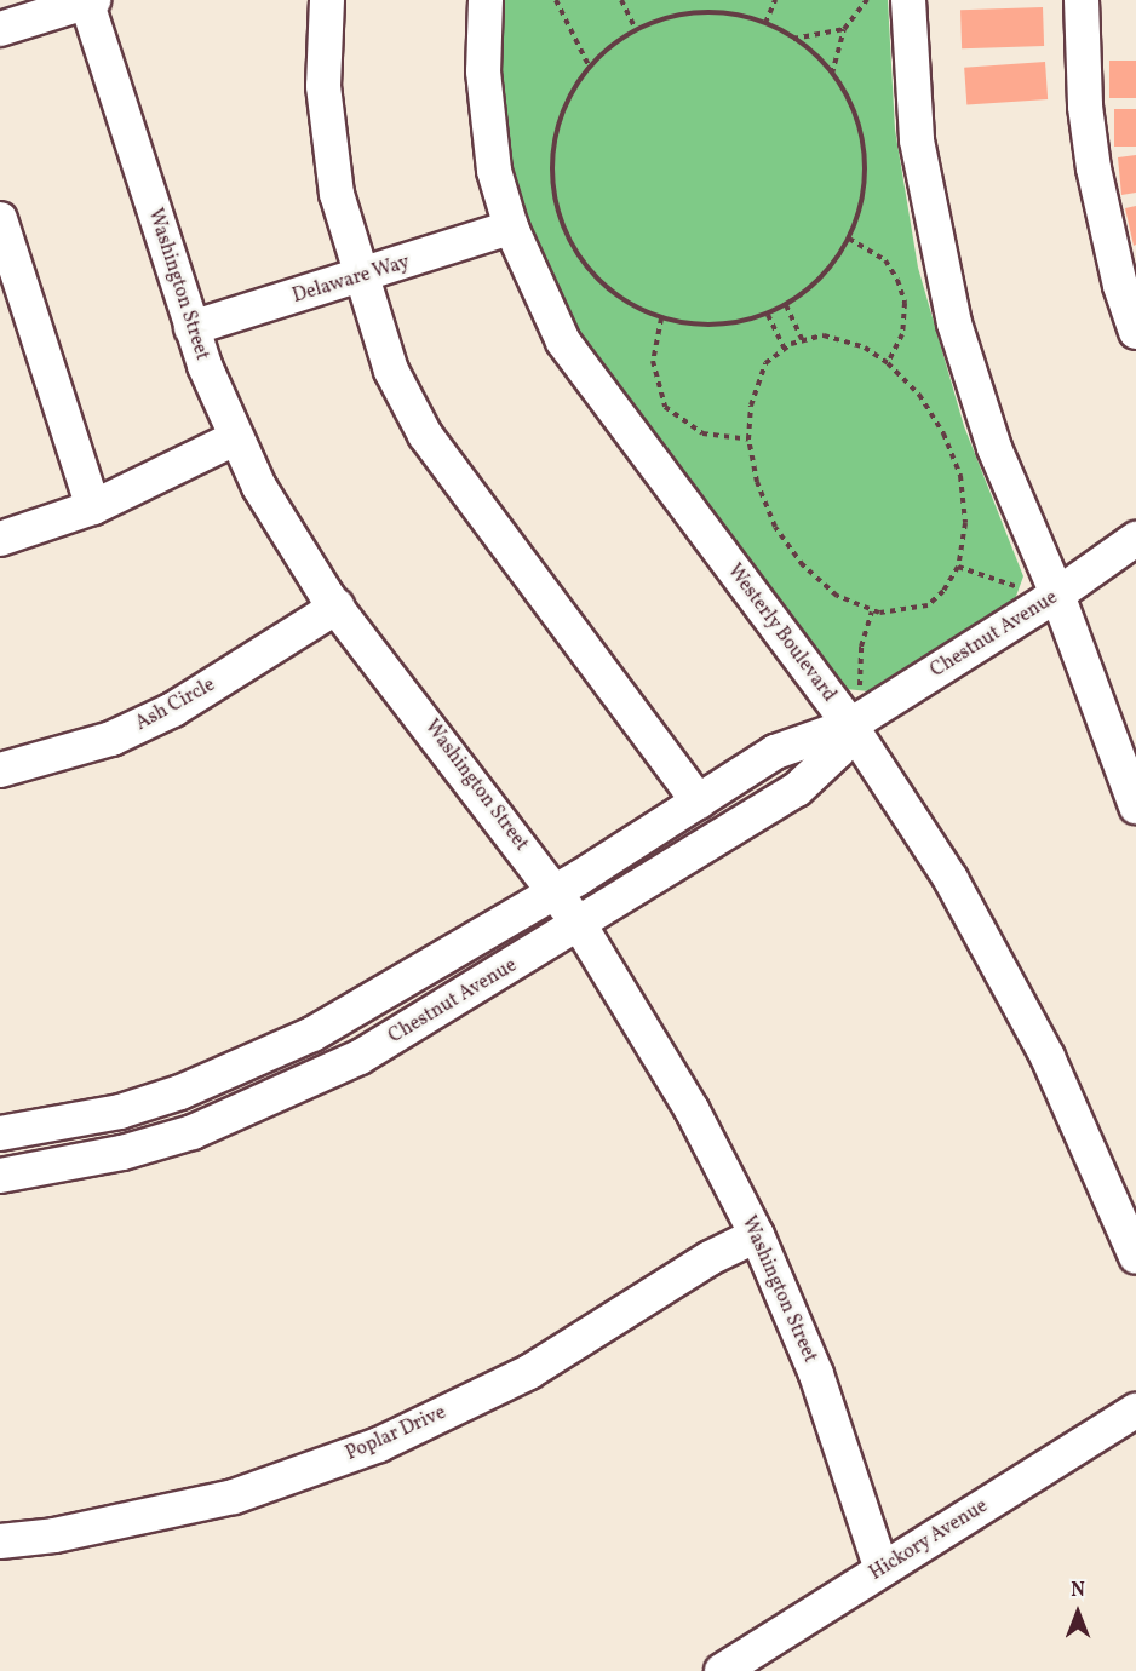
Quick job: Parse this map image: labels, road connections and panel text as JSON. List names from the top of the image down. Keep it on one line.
{"streets":{"street":["Delaware Way","Washington Street","Westerly Boulevard","Chestnut Avenue","Ash Circle","Poplar Drive","Hickory Avenue"]},"crossings":[["Delaware Way","Washington Street"],["Delaware Way","Westerly Boulevard"],["Washington Street","Chestnut Avenue"],["Washington Street","Ash Circle"],["Washington Street","Poplar Drive"],["Washington Street","Hickory Avenue"],["Westerly Boulevard","Chestnut Avenue"]],"north":"top"}
